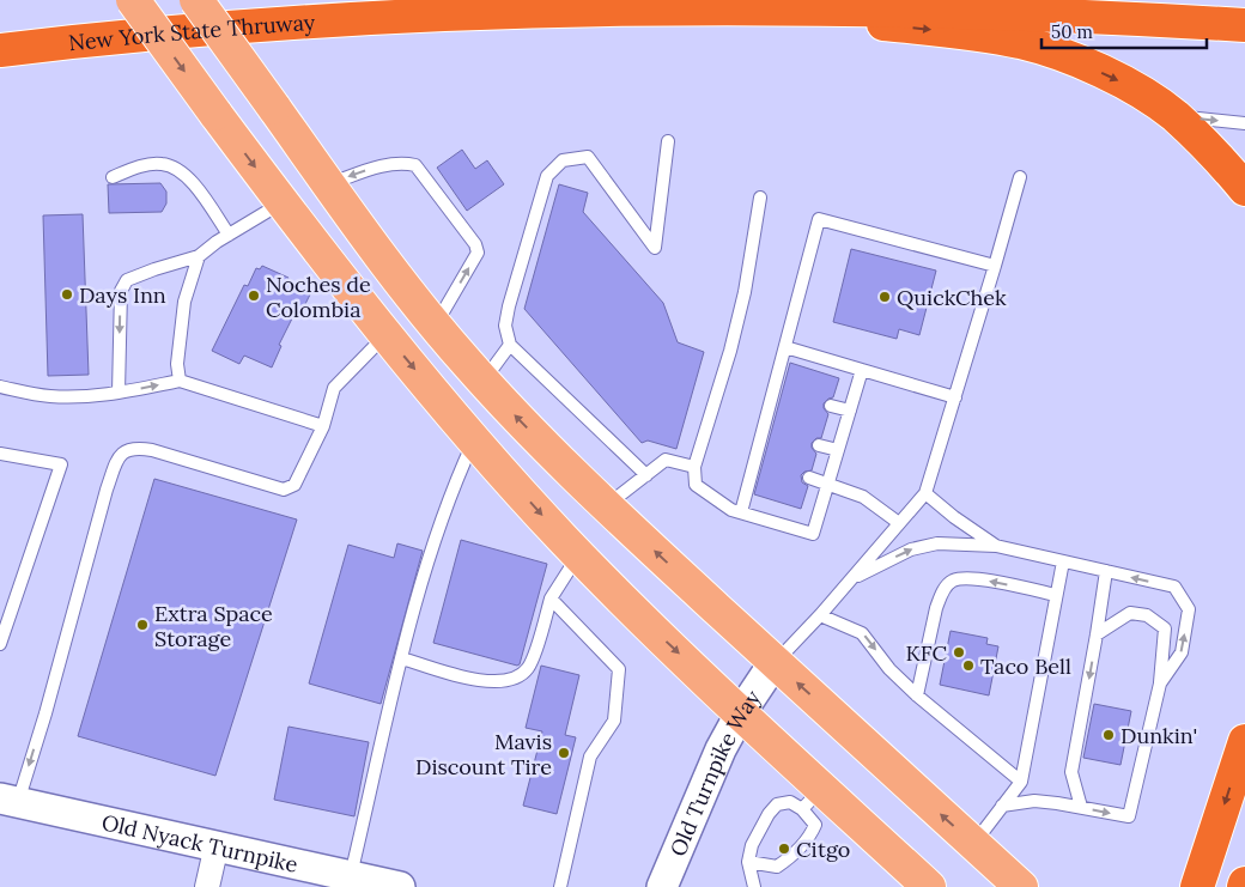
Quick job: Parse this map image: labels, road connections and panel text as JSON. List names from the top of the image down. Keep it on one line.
{"streets":{"highway":["New York State Thruway"],"street":["Old Turnpike Way","Old Nyack Turnpike"]},"places":["Days Inn","Noches de Colombia","QuickChek","Extra Space Storage","KFC","Taco Bell","Dunkin'","Mavis Discount Tire","Citgo"],"scale_bar":"50 m"}
